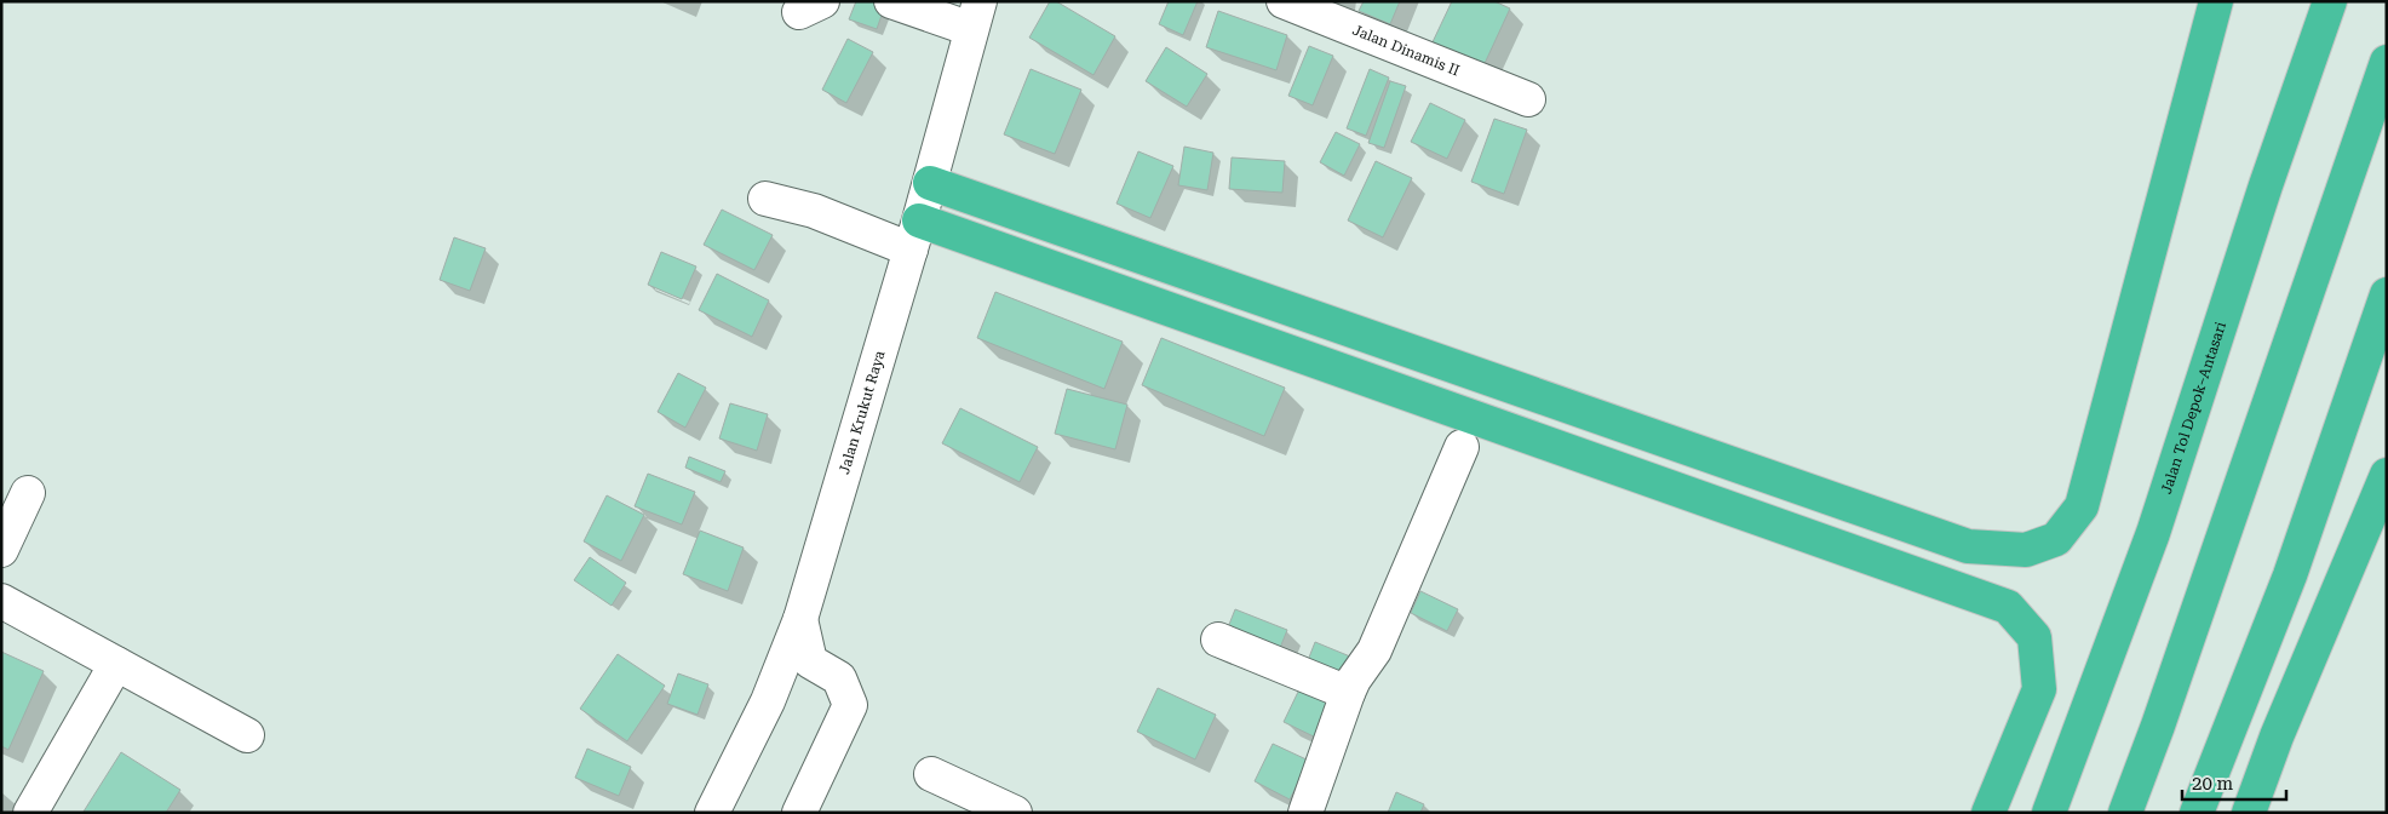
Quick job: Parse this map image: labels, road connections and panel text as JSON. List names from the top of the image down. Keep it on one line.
{"streets":{"highway":["Jalan Tol Depok–Antasari"],"street":["Jalan Dinamis II","Jalan Krukut Raya"]},"scale_bar":"20 m"}
